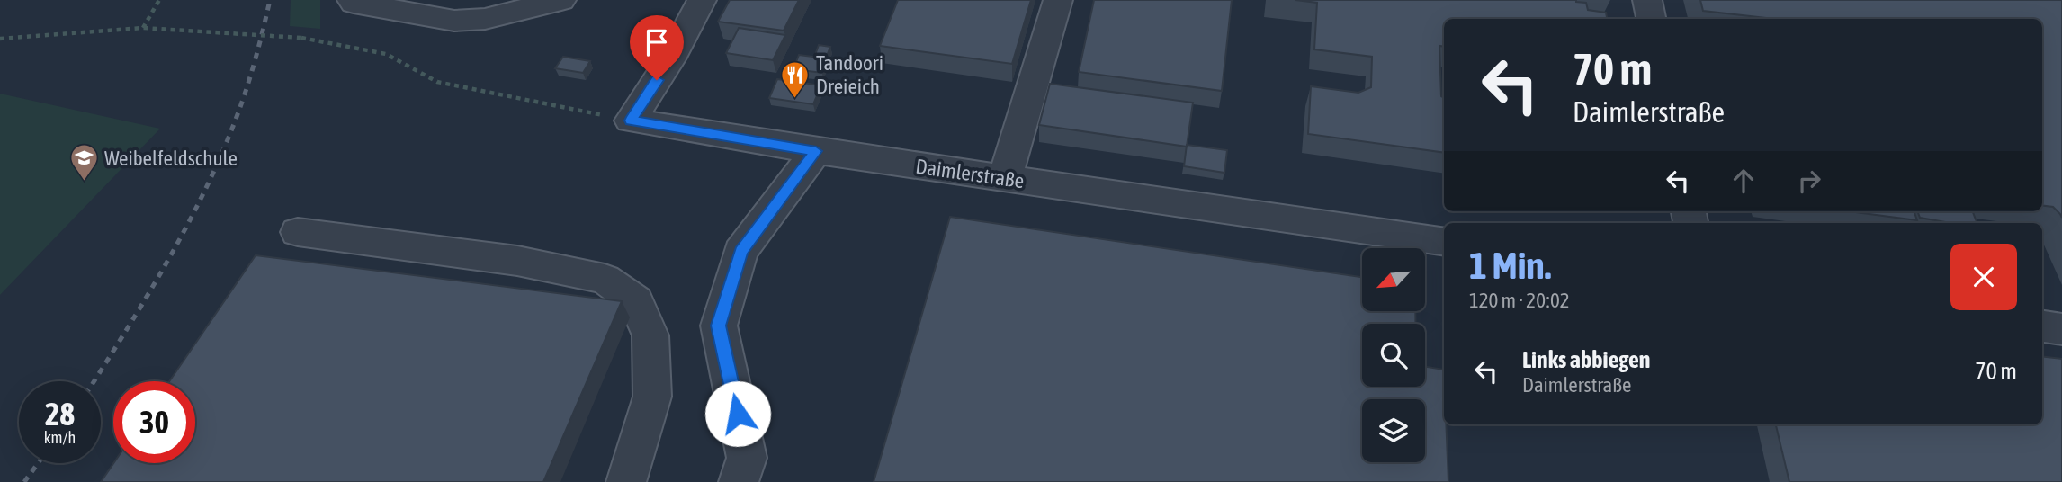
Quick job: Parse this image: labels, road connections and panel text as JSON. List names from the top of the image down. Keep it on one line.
{"streets":{"street":["Daimlerstraße"]},"places":{"restaurant":["Tandoori Dreieich"],"school or university":["Weibelfeldschule"]},"north":"bottom left","page":{"turn":["70 m","Daimlerstraße"],"heading":["1 Min.","120 m · 20:02"],"list":[{"name":"Links abbiegen","note":"Daimlerstraße","value":"70 m"}],"speed":"28 km/h","limit":"30"}}
